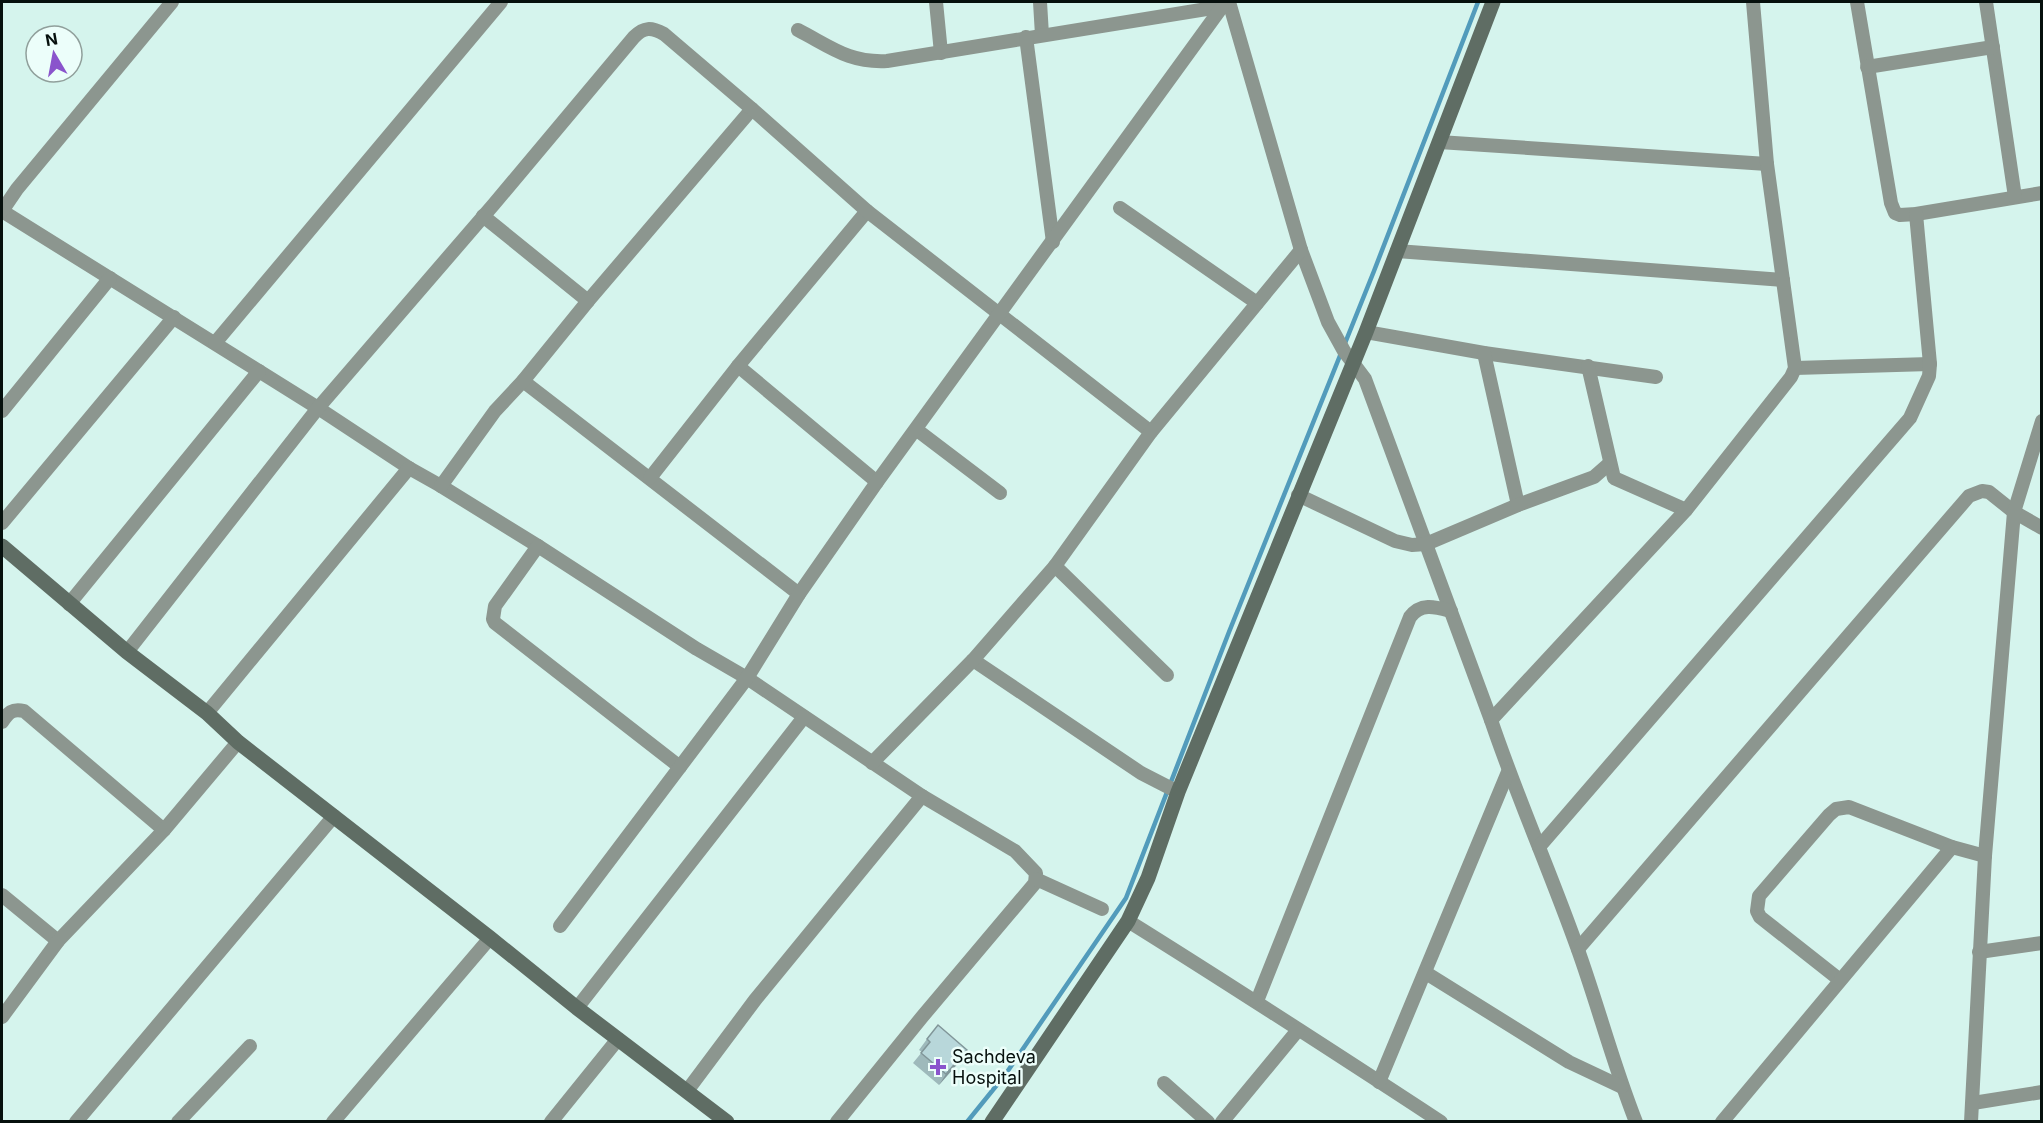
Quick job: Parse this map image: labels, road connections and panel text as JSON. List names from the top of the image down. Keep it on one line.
{"places":{"health":["Sachdeva Hospital"]},"north":"top"}
